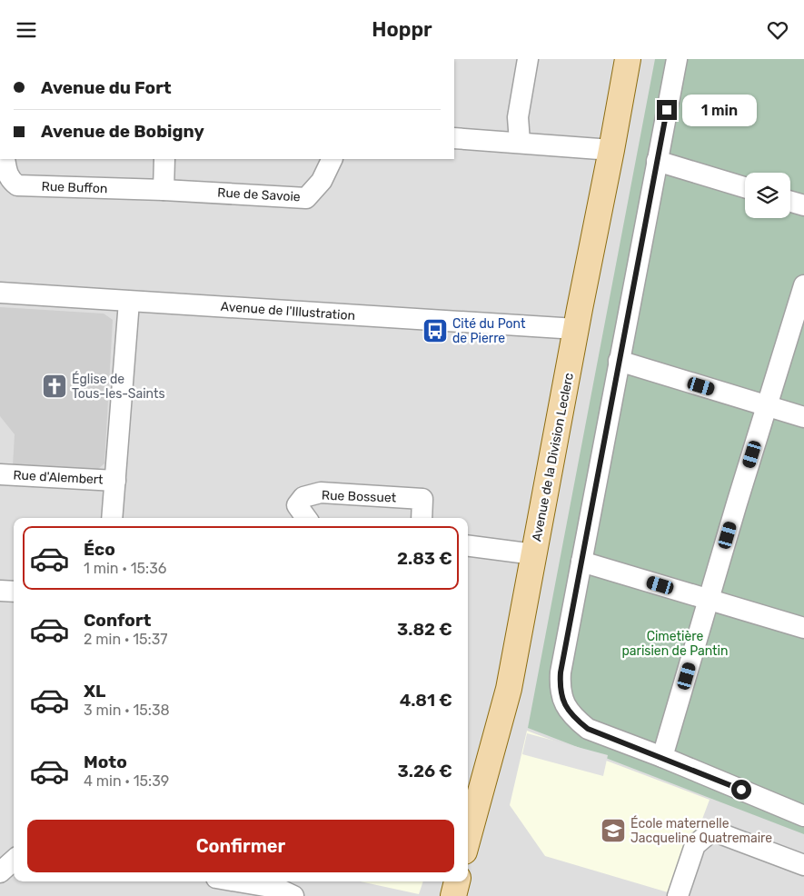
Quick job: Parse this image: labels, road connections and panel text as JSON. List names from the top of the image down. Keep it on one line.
{"streets":{"main road":["Avenue de la Division Leclerc"],"street":["Rue Buffon","Rue de Savoie","Avenue de l'Illustration","Rue d'Alembert","Rue Bossuet"]},"crossings":[["Rue Buffon","Rue de Savoie"],["Avenue de l'Illustration","Avenue de la Division Leclerc"]],"parks":["Cimetière parisien de Pantin"],"places":{"bus stop":["Cité du Pont de Pierre"],"church":["Église de Tous-les-Saints"],"school or university":["École maternelle Jacqueline Quatremaire"]},"page":{"header":"Hoppr","banner":["Avenue du Fort","Avenue de Bobigny"],"bubble":"1 min","list":[{"name":"Éco","note":"1 min · 15:36","value":"2.83 €"},{"name":"Confort","note":"2 min · 15:37","value":"3.82 €"},{"name":"XL","note":"3 min · 15:38","value":"4.81 €"},{"name":"Moto","note":"4 min · 15:39","value":"3.26 €"}],"buttons":"Confirmer"}}
